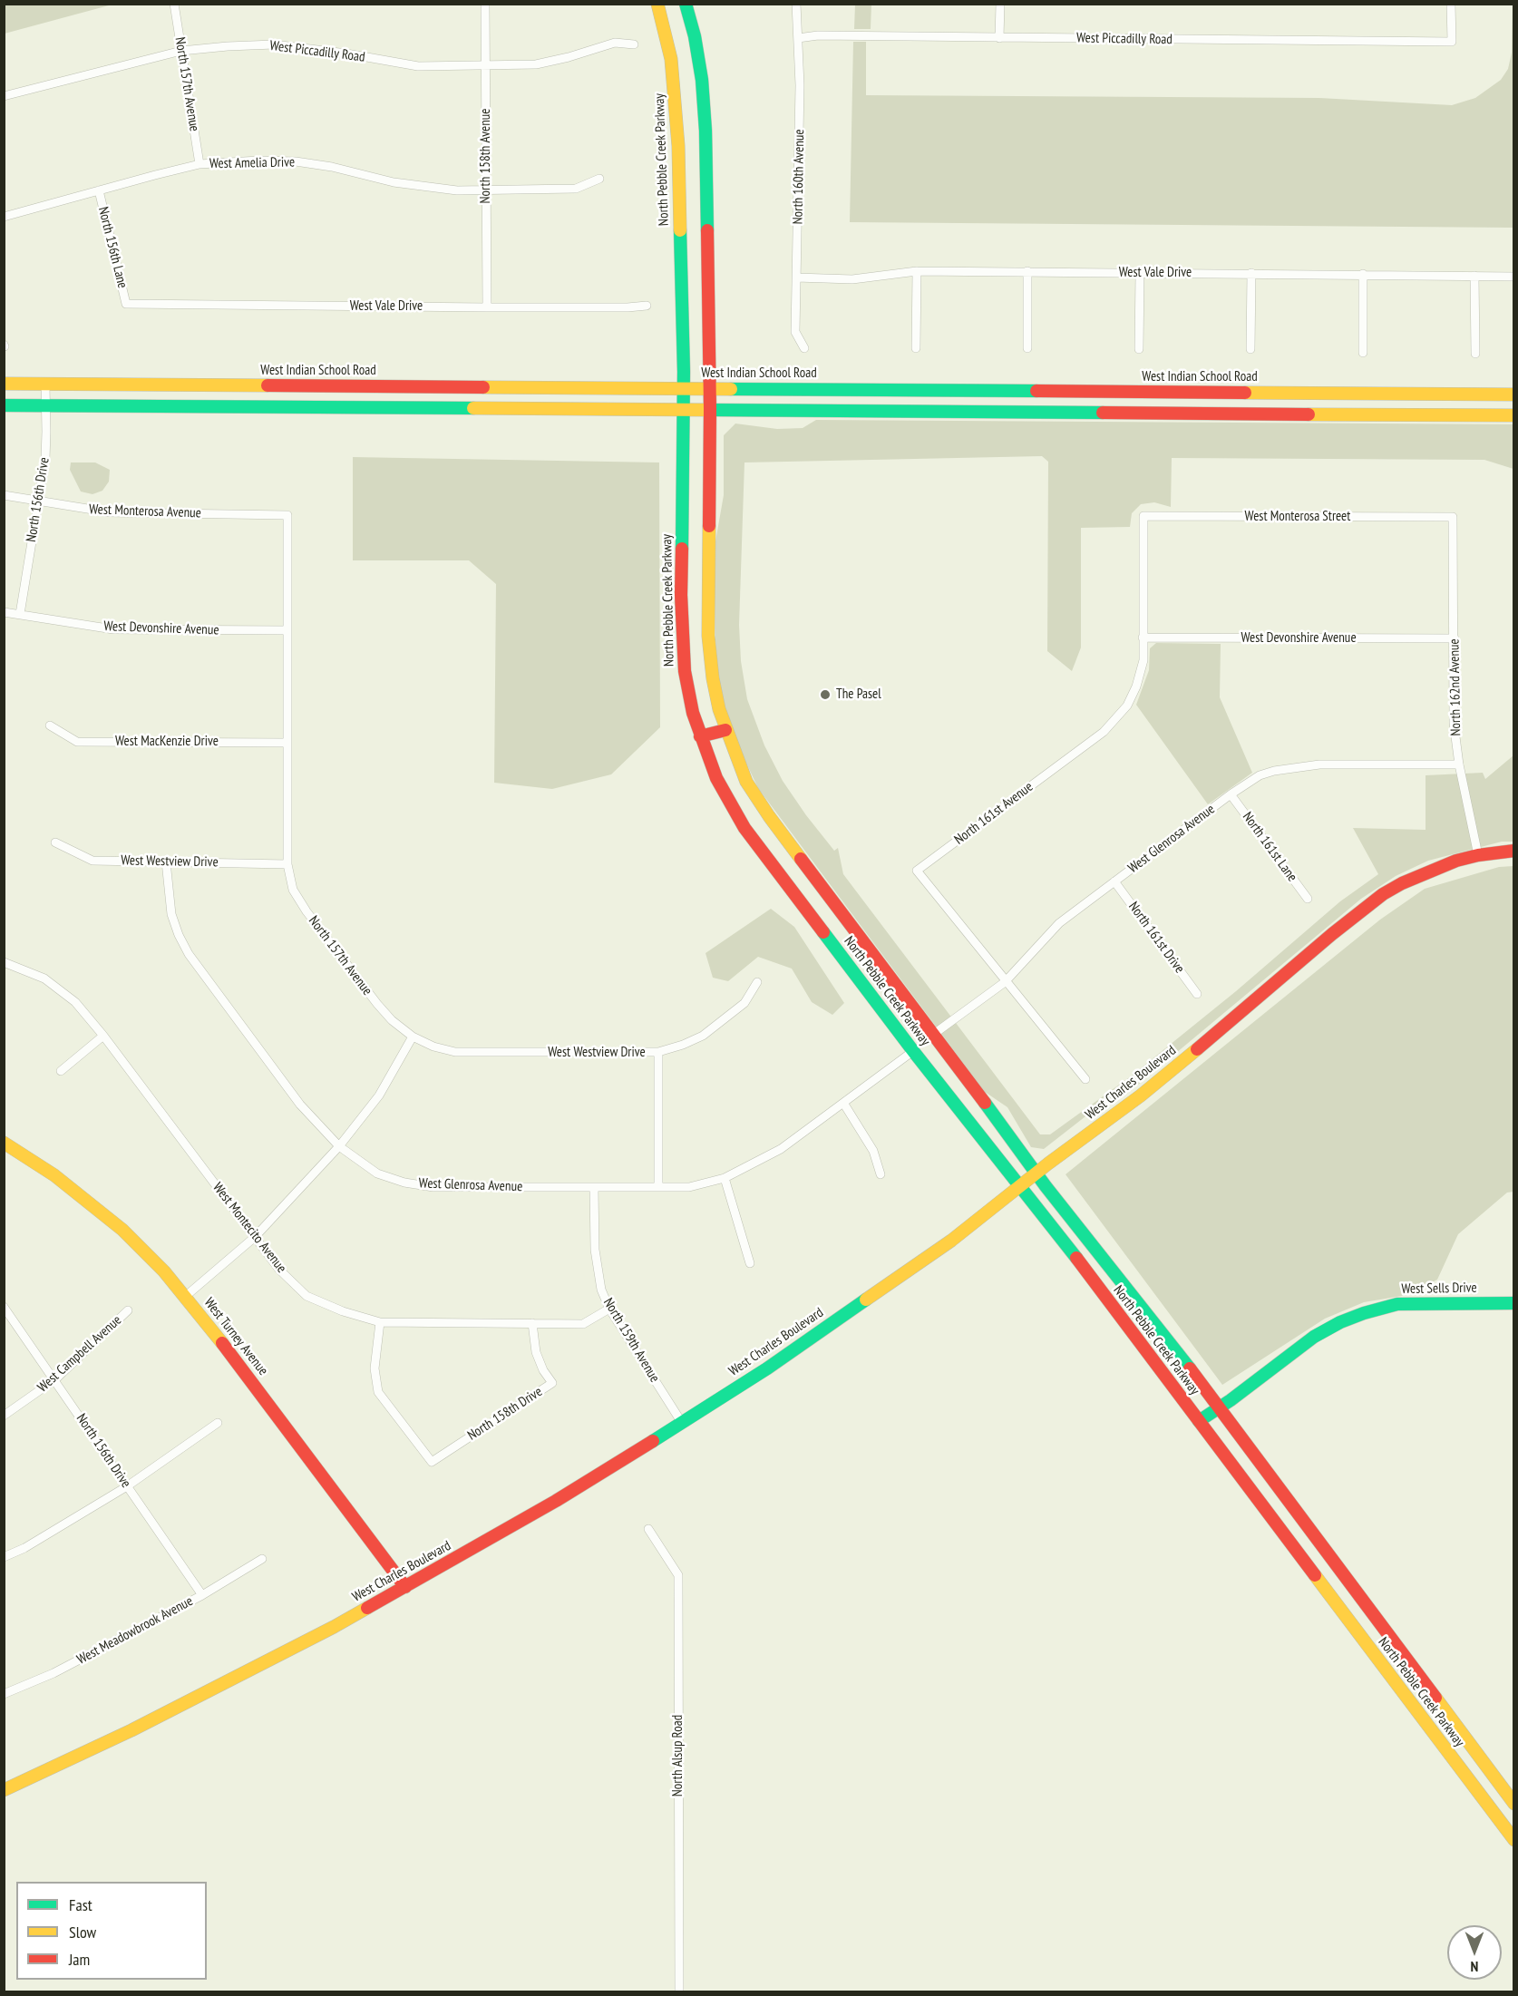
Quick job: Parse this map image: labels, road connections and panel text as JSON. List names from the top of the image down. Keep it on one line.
{"streets":{"main road":["North Pebble Creek Parkway","West Indian School Road","West Charles Boulevard","West Sells Drive","West Turney Avenue"],"street":["West Piccadilly Road","North 157th Avenue","North 158th Avenue","West Amelia Drive","North 160th Avenue","North 156th Lane","West Vale Drive","North 156th Drive","West Monterosa Avenue","West Monterosa Street","West Devonshire Avenue","North 162nd Avenue","West MacKenzie Drive","North 161st Avenue","West Glenrosa Avenue","North 161st Lane","West Westview Drive","North 161st Drive","West Montecito Avenue","North 159th Avenue","West Campbell Avenue","North 158th Drive","West Meadowbrook Avenue","North Alsup Road"]},"crossings":[["West Piccadilly Road","North 157th Avenue"],["West Piccadilly Road","North 158th Avenue"],["West Piccadilly Road","North 160th Avenue"],["North 157th Avenue","West Amelia Drive"],["North 157th Avenue","West Monterosa Avenue"],["North 157th Avenue","West Devonshire Avenue"],["North 157th Avenue","West MacKenzie Drive"],["North 157th Avenue","West Westview Drive"],["North 158th Avenue","West Amelia Drive"],["North 158th Avenue","West Vale Drive"],["North Pebble Creek Parkway","West Indian School Road"],["North Pebble Creek Parkway","West Glenrosa Avenue"],["North Pebble Creek Parkway","West Charles Boulevard"],["North Pebble Creek Parkway","West Sells Drive"],["West Amelia Drive","North 156th Lane"],["North 160th Avenue","West Vale Drive"],["North 156th Lane","West Vale Drive"],["West Indian School Road","North 156th Drive"],["North 156th Drive","West Monterosa Avenue"],["North 156th Drive","West Devonshire Avenue"],["North 156th Drive","West Campbell Avenue"],["North 156th Drive","West Meadowbrook Avenue"],["West Monterosa Street","North 162nd Avenue"],["West Monterosa Street","North 161st Avenue"],["West Devonshire Avenue","North 162nd Avenue"],["West Devonshire Avenue","North 161st Avenue"],["North 162nd Avenue","West Glenrosa Avenue"],["North 162nd Avenue","West Charles Boulevard"],["North 161st Avenue","West Glenrosa Avenue"],["West Glenrosa Avenue","North 161st Lane"],["West Glenrosa Avenue","West Westview Drive"],["West Glenrosa Avenue","North 161st Drive"],["West Glenrosa Avenue","North 159th Avenue"],["West Charles Boulevard","West Turney Avenue"],["West Charles Boulevard","North 159th Avenue"],["West Montecito Avenue","North 159th Avenue"],["West Montecito Avenue","North 158th Drive"]],"places":["The Pasel"],"legend":["Fast","Slow","Jam"],"north":"bottom"}
